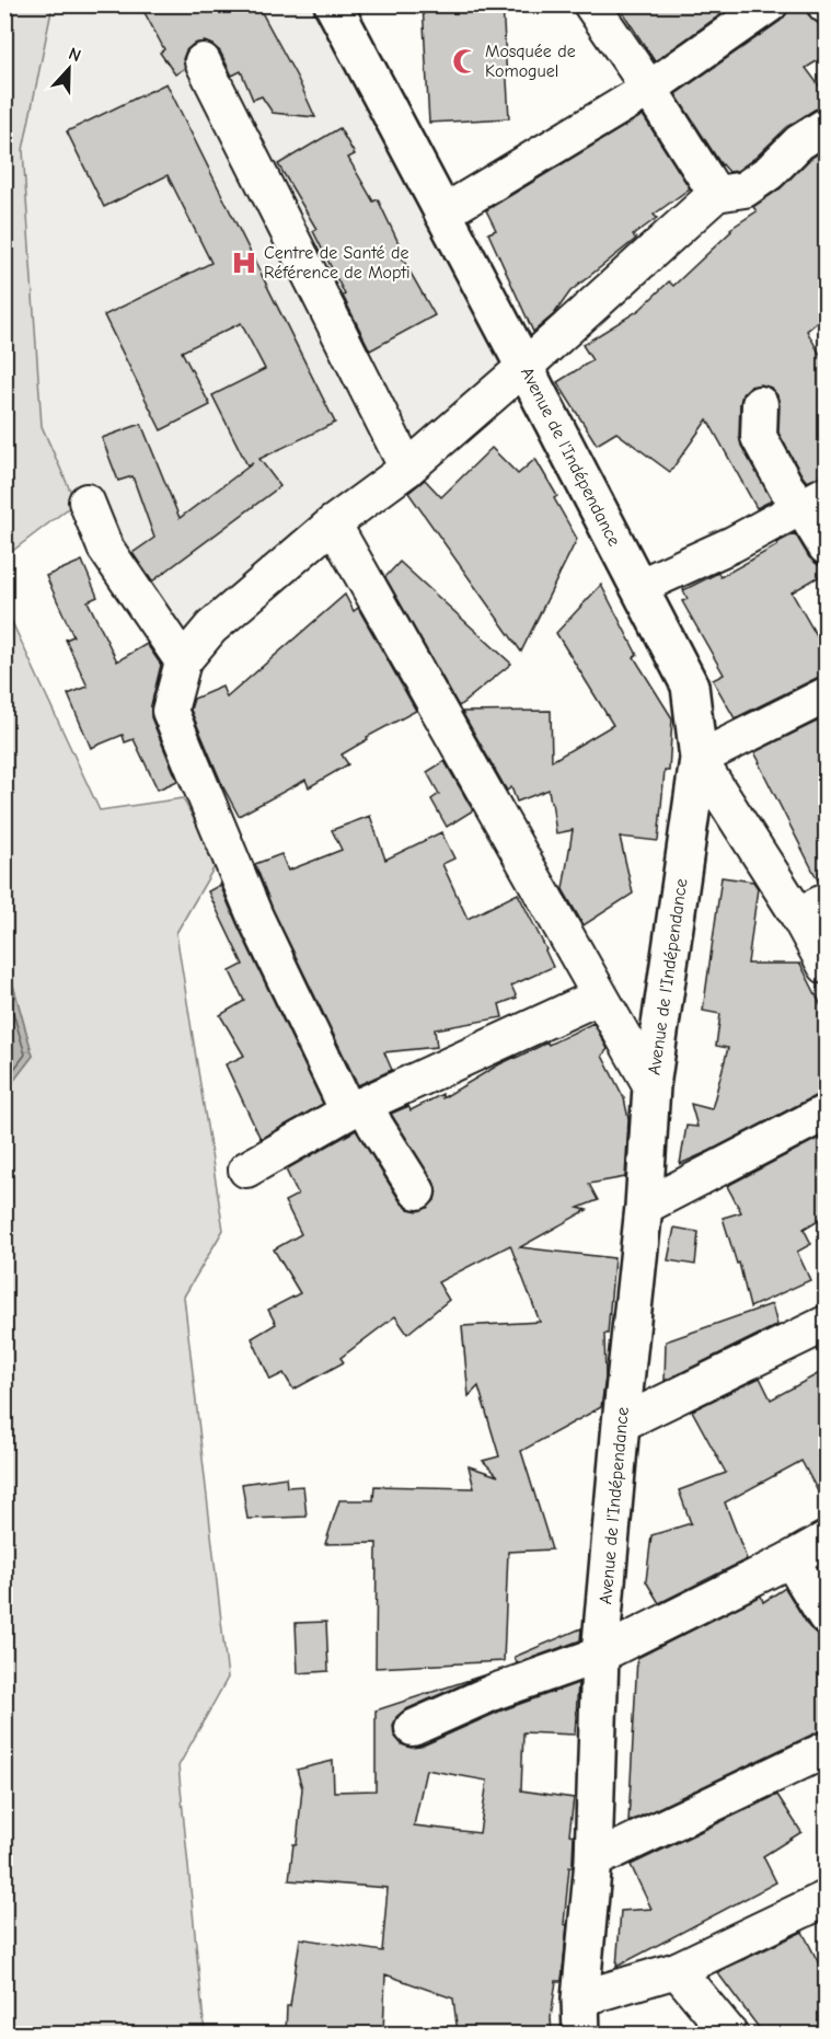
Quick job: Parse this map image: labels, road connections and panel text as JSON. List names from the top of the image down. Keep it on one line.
{"streets":{"main road":["Avenue de l'Indépendance"]},"places":{"mosque":["Mosquée de Komoguel"],"hospital":["Centre de Santé de Référence de Mopti"]},"north":"top"}
